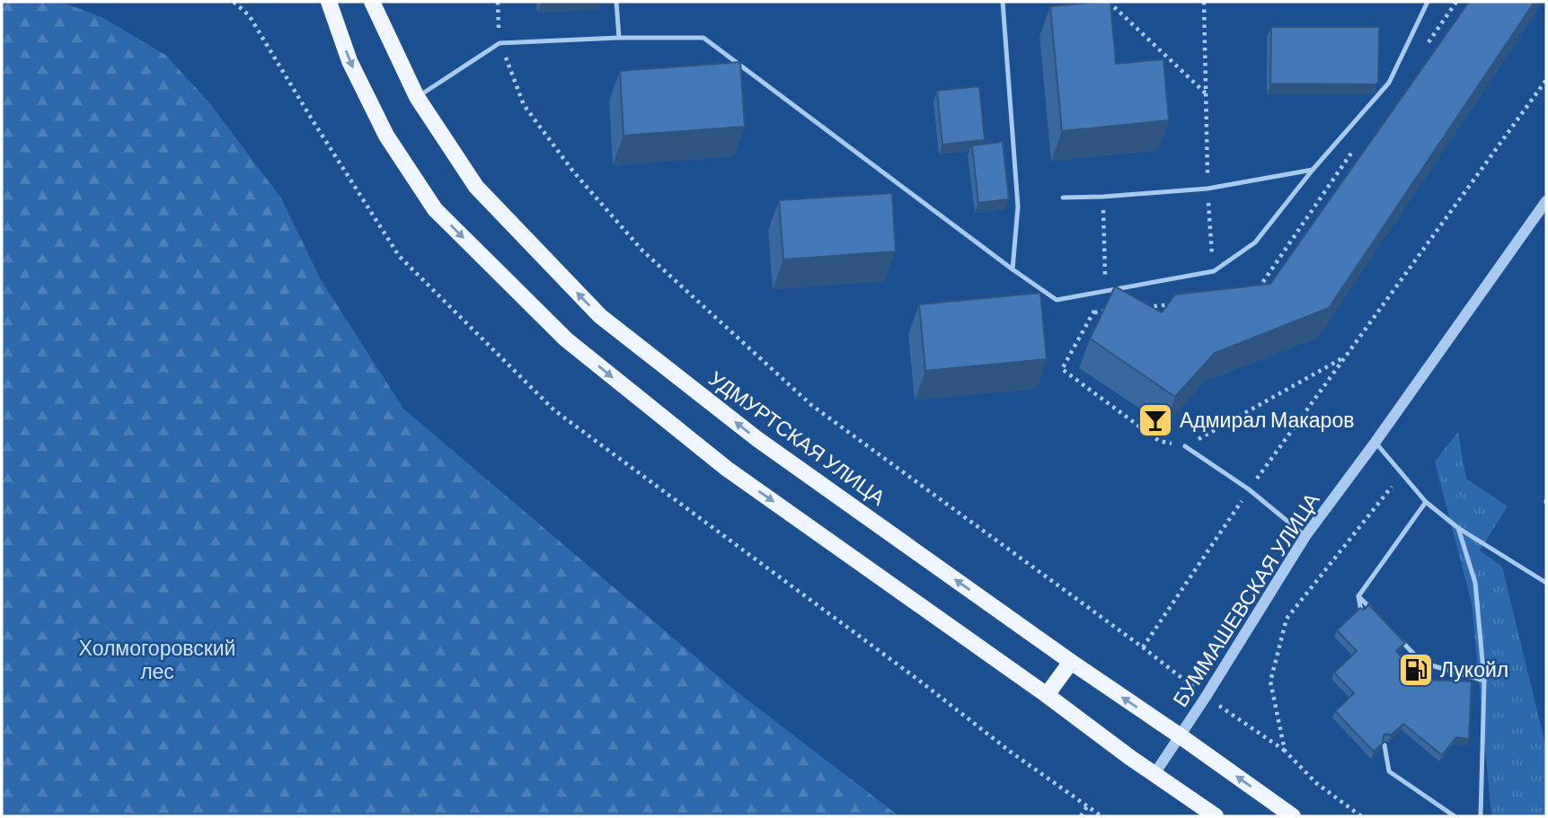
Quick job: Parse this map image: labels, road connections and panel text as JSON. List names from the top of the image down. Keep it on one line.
{"streets":{"main road":["УДМУРТСКАЯ УЛИЦА"],"street":["БУММАШЕВСКАЯ УЛИЦА"]},"crossings":[["УДМУРТСКАЯ УЛИЦА","БУММАШЕВСКАЯ УЛИЦА"]],"parks":["Холмогоровский лес"],"places":{"bar":["Адмирал Макаров"],"fuel station":["Лукойл"]}}
